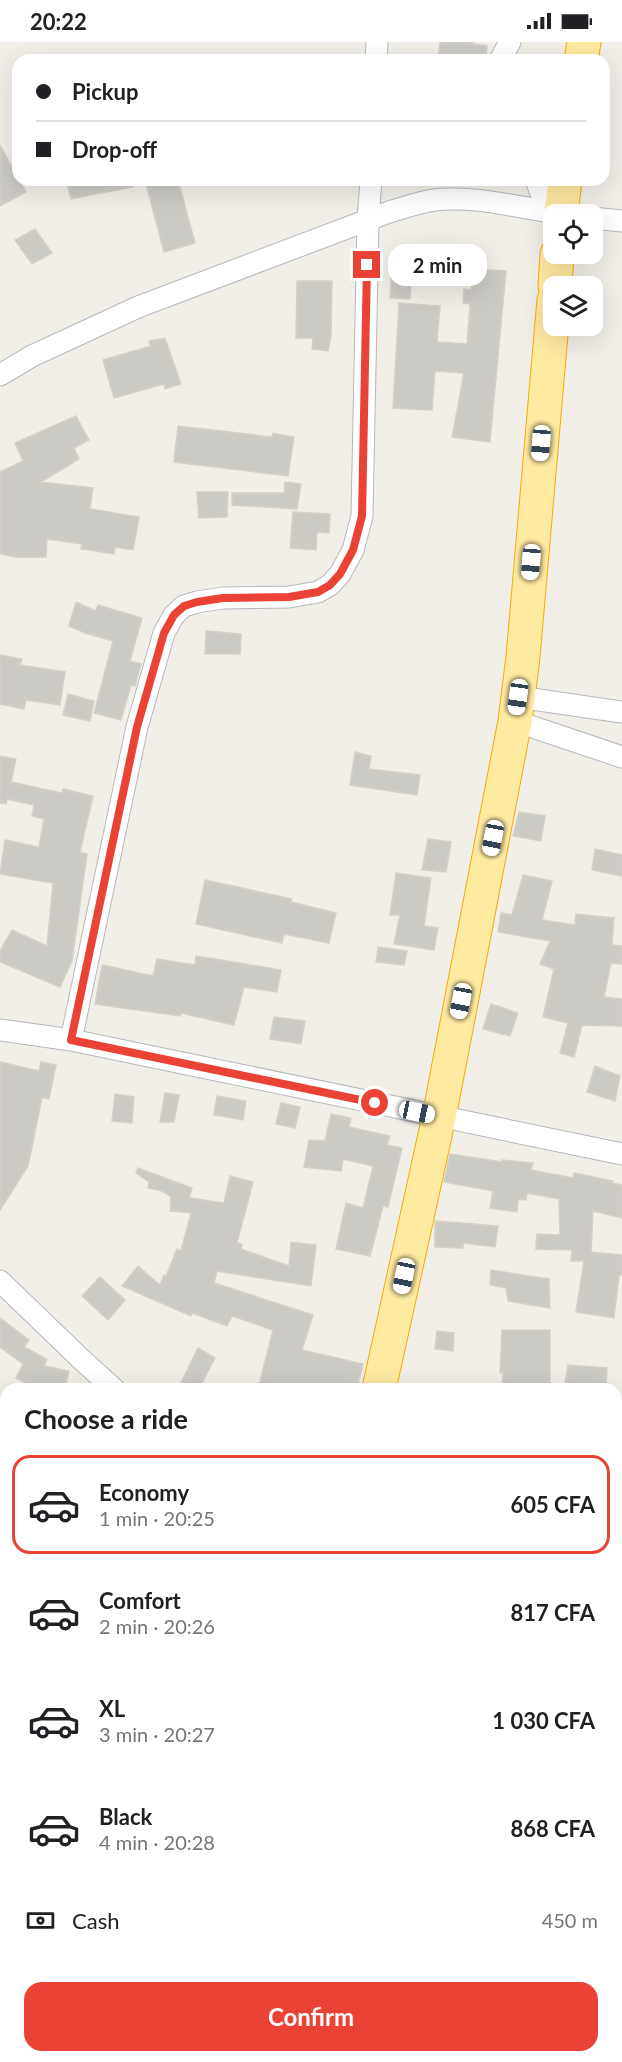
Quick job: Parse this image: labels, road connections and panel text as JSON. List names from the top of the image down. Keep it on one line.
{"page":{"status":"20:22","banner":["Pickup","Drop-off"],"bubble":"2 min","heading":"Choose a ride","list":[{"name":"Economy","note":"1 min · 20:25","value":"605 CFA"},{"name":"Comfort","note":"2 min · 20:26","value":"817 CFA"},{"name":"XL","note":"3 min · 20:27","value":"1 030 CFA"},{"name":"Black","note":"4 min · 20:28","value":"868 CFA"}],"pay":["Cash","450 m"],"buttons":"Confirm"}}
